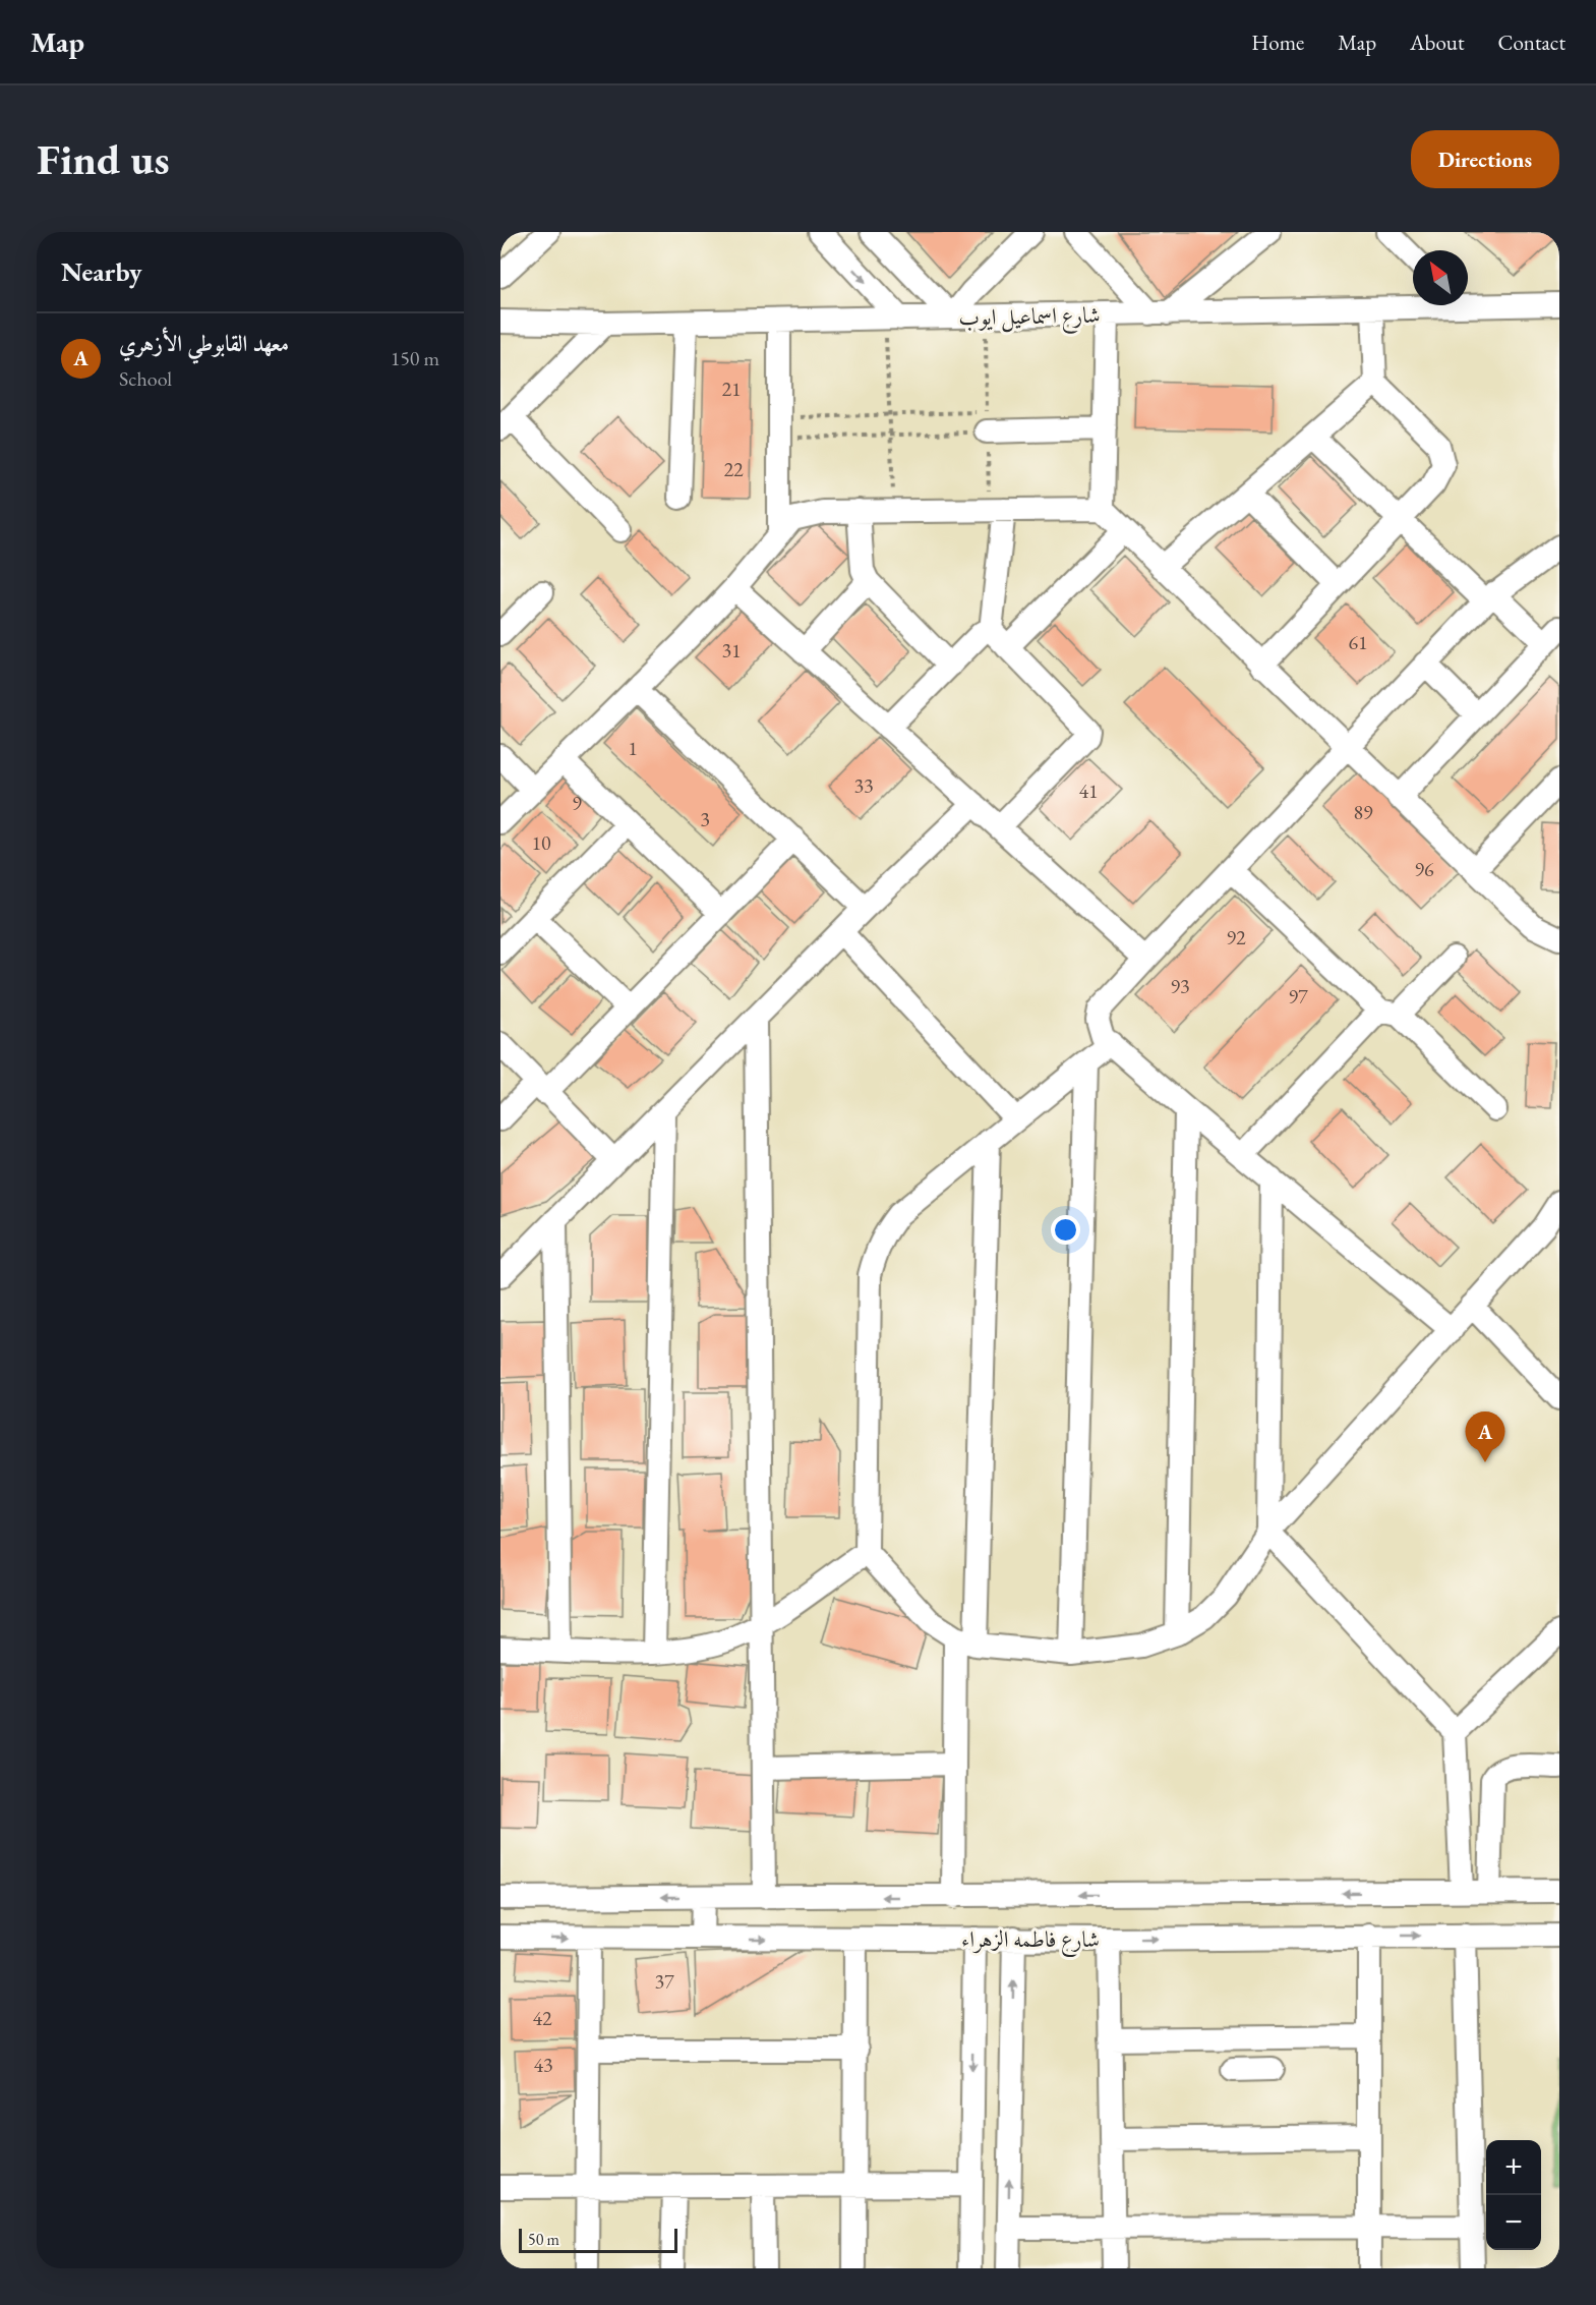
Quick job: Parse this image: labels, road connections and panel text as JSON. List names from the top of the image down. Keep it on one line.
{"streets":{"street":["شارع اسماعيل ايوب","شارع فاطمه الزهراء"]},"house_numbers":["21","22","61","31","1","33","41","9","89","3","10","96","92","93","97","37","42","43"],"scale_bar":"50 m","north":"top left","page":{"header":"Map","nav":["Home","Map","About","Contact"],"buttons":"Directions","title":"Find us","heading":"Nearby","list":[{"mark":"A","name":"معهد القابوطي الأزهري","note":"School","value":"150 m"}],"pins":"A","map_buttons":["+","−"],"scale":"50 m"}}
